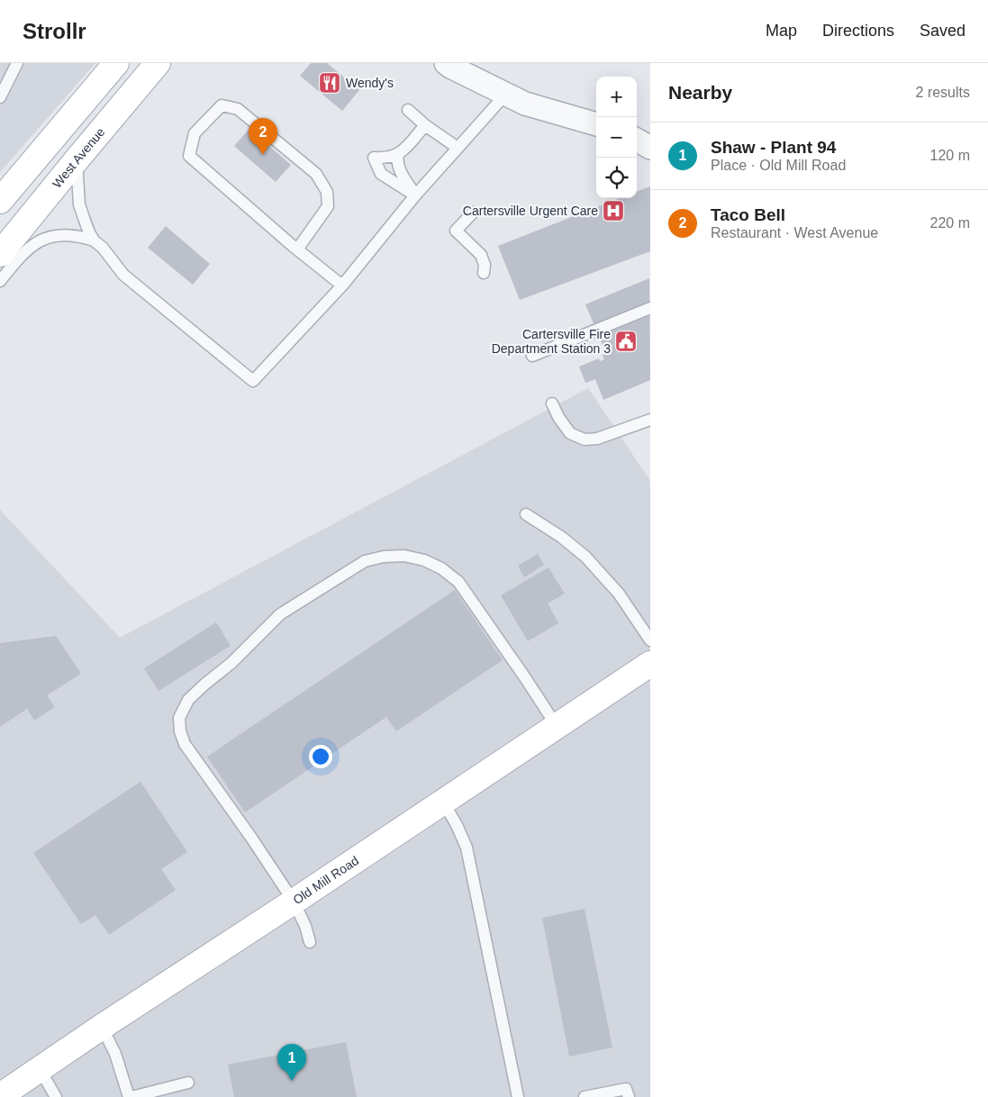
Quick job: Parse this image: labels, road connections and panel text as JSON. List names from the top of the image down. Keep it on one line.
{"streets":{"street":["West Avenue","Old Mill Road"]},"places":{"restaurant":["Wendy's"],"hospital":["Cartersville Urgent Care"],"public building":["Cartersville Fire Department Station 3"]},"page":{"header":"Strollr","nav":["Map","Directions","Saved"],"heading":["Nearby","2 results"],"map_buttons":["+","−"],"pins":["2","1"],"list":[{"mark":"1","name":"Shaw - Plant 94","note":"Place · Old Mill Road","value":"120 m"},{"mark":"2","name":"Taco Bell","note":"Restaurant · West Avenue","value":"220 m"}]}}
